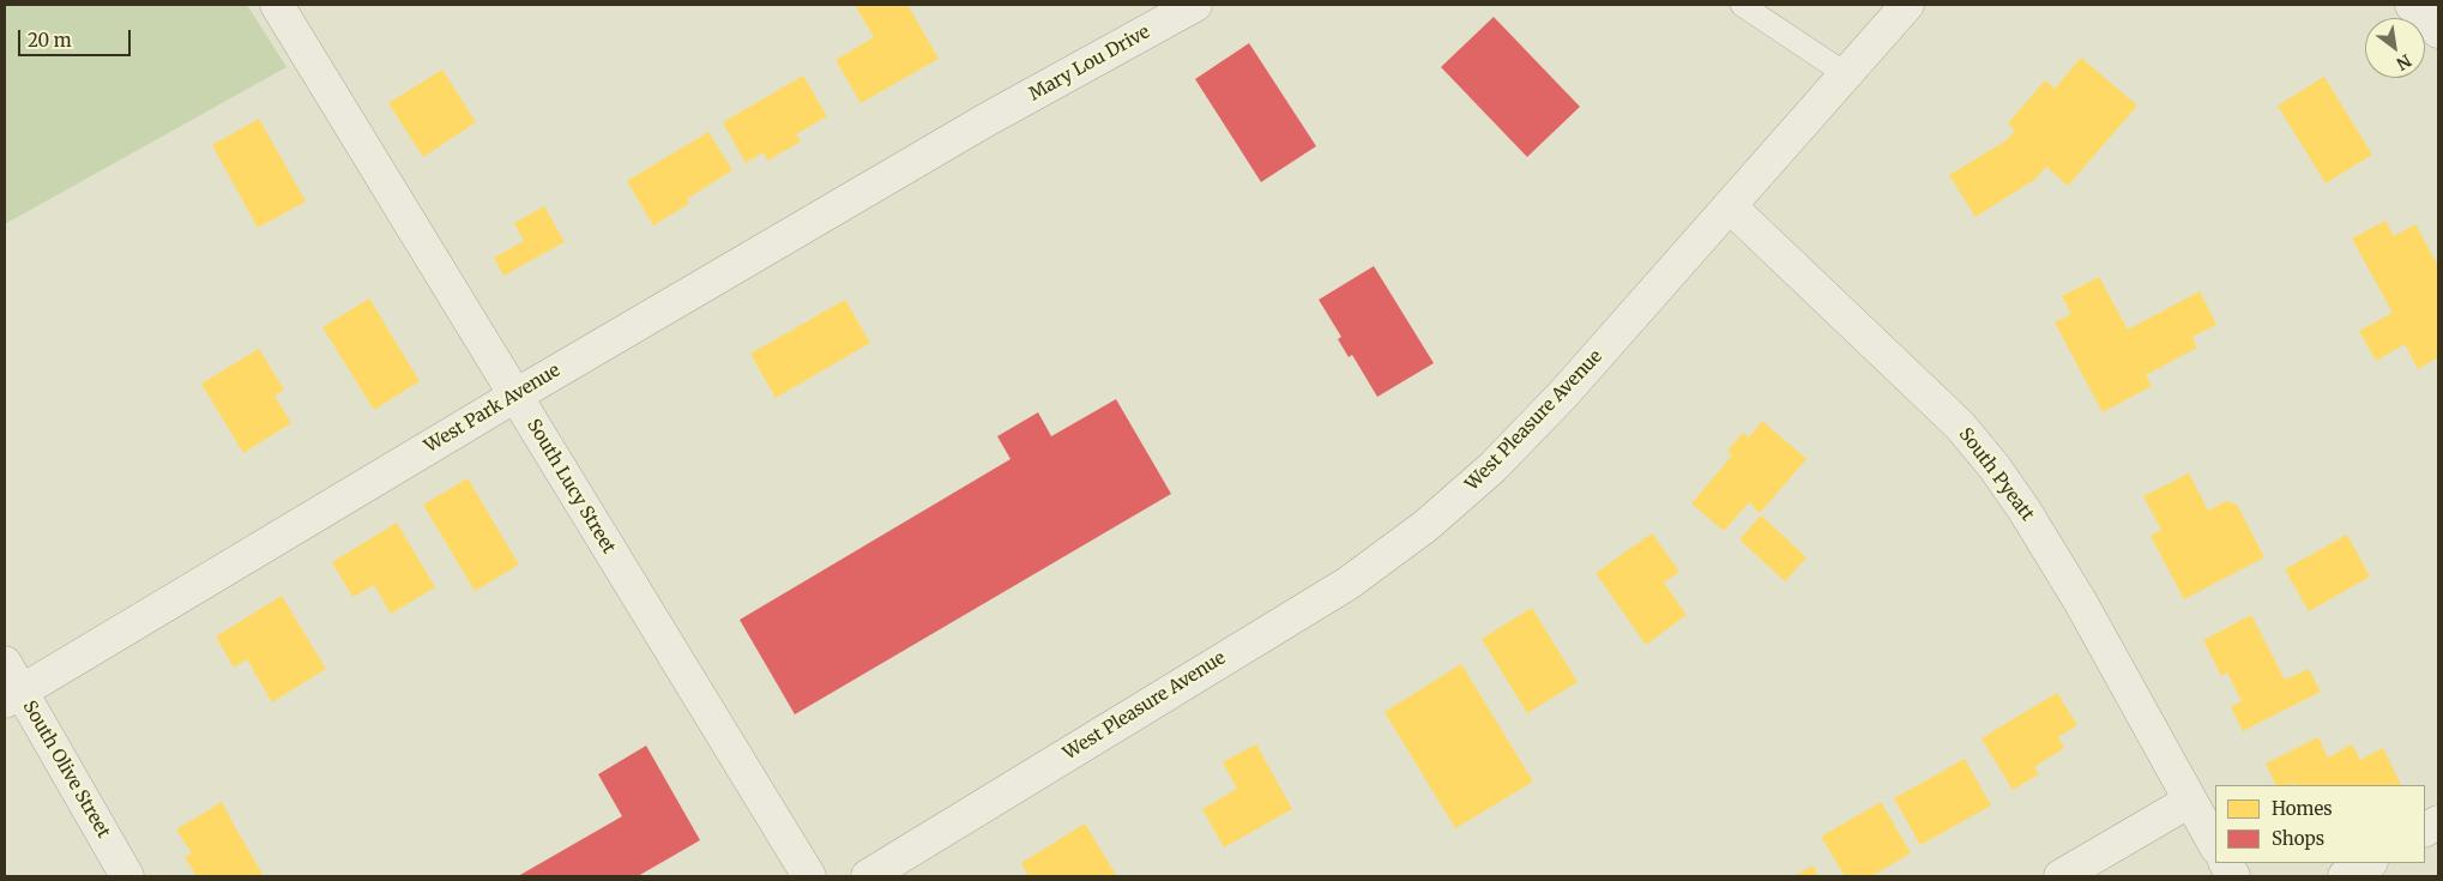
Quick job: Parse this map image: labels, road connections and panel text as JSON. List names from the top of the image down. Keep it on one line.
{"streets":{"street":["Mary Lou Drive","West Park Avenue","West Pleasure Avenue","South Pyeatt","South Lucy Street","South Olive Street"]},"crossings":[["Mary Lou Drive","West Park Avenue"],["West Park Avenue","South Lucy Street"],["West Park Avenue","South Olive Street"],["West Pleasure Avenue","South Pyeatt"]],"legend":["Homes","Shops"],"scale_bar":"20 m","north":"bottom right"}
